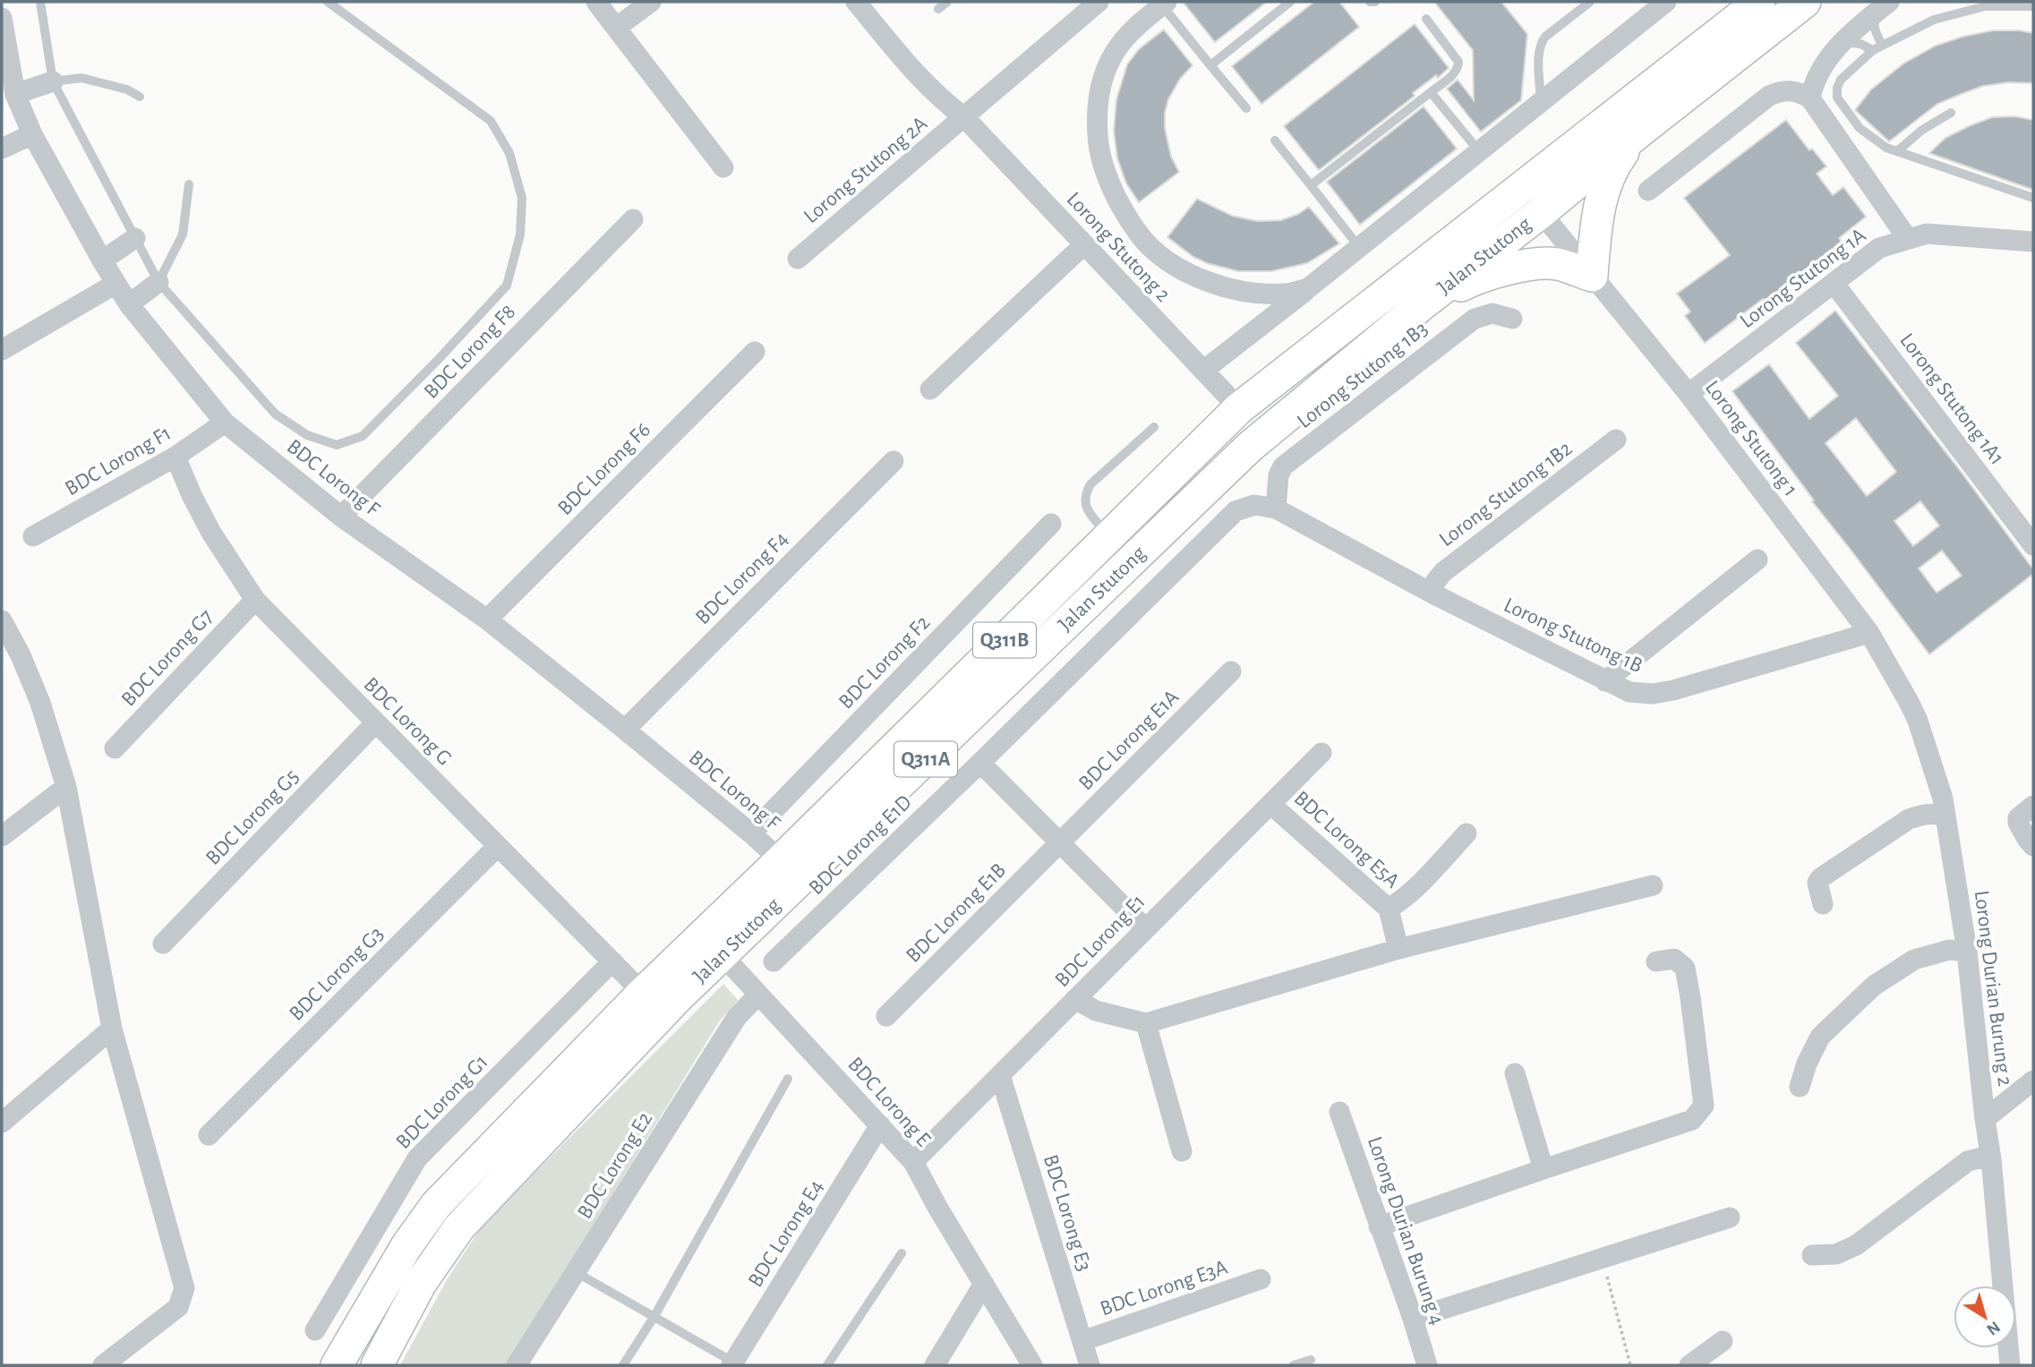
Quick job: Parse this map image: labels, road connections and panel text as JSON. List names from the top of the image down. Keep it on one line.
{"streets":{"main road":["Jalan Stutong","Q311B","Q311A"],"street":["Lorong Stutong 2A","Lorong Stutong 2","Lorong Stutong 1A","BDC Lorong F8","Lorong Stutong 1B3","Lorong Stutong 1A1","Lorong Stutong 1","BDC Lorong F1","BDC Lorong F6","BDC Lorong F","Lorong Stutong 1B2","BDC Lorong F4","Lorong Stutong 1B","BDC Lorong G7","BDC Lorong F2","BDC Lorong G","BDC Lorong E1A","BDC Lorong G5","BDC Lorong E5A","BDC Lorong E1D","BDC Lorong E1B","BDC Lorong E1","BDC Lorong G3","Lorong Durian Burung 2","BDC Lorong G1","BDC Lorong E","BDC Lorong E2","BDC Lorong E3","Lorong Durian Burung 4","BDC Lorong E4","BDC Lorong E3A"]},"crossings":[["Lorong Stutong 2A","Lorong Stutong 2"],["Lorong Stutong 2","Jalan Stutong"],["Jalan Stutong","Lorong Stutong 1"],["Jalan Stutong","BDC Lorong F"],["Jalan Stutong","BDC Lorong G"],["Jalan Stutong","BDC Lorong E"],["Lorong Stutong 1A","Lorong Stutong 1A1"],["Lorong Stutong 1A","Lorong Stutong 1"],["BDC Lorong F8","BDC Lorong F"],["Lorong Stutong 1B3","Lorong Stutong 1B"],["Lorong Stutong 1B3","BDC Lorong E1D"],["Lorong Stutong 1","Lorong Stutong 1B"],["Lorong Stutong 1","Lorong Durian Burung 2"],["BDC Lorong F1","BDC Lorong F"],["BDC Lorong F1","BDC Lorong G"],["BDC Lorong F6","BDC Lorong F"],["BDC Lorong F","BDC Lorong F4"],["BDC Lorong F","BDC Lorong F2"],["Lorong Stutong 1B2","Lorong Stutong 1B"],["Lorong Stutong 1B","BDC Lorong E1D"],["Lorong Stutong 1B","Lorong Durian Burung 2"],["BDC Lorong G7","BDC Lorong G"],["BDC Lorong G","BDC Lorong G5"],["BDC Lorong G","BDC Lorong G3"],["BDC Lorong G","BDC Lorong G1"],["BDC Lorong E1A","BDC Lorong E1B"],["BDC Lorong E5A","BDC Lorong E1"],["BDC Lorong E1","BDC Lorong E"],["BDC Lorong E1","BDC Lorong E3"],["BDC Lorong E","BDC Lorong E2"],["BDC Lorong E","BDC Lorong E4"],["BDC Lorong E3","BDC Lorong E3A"]],"north":"bottom right"}
